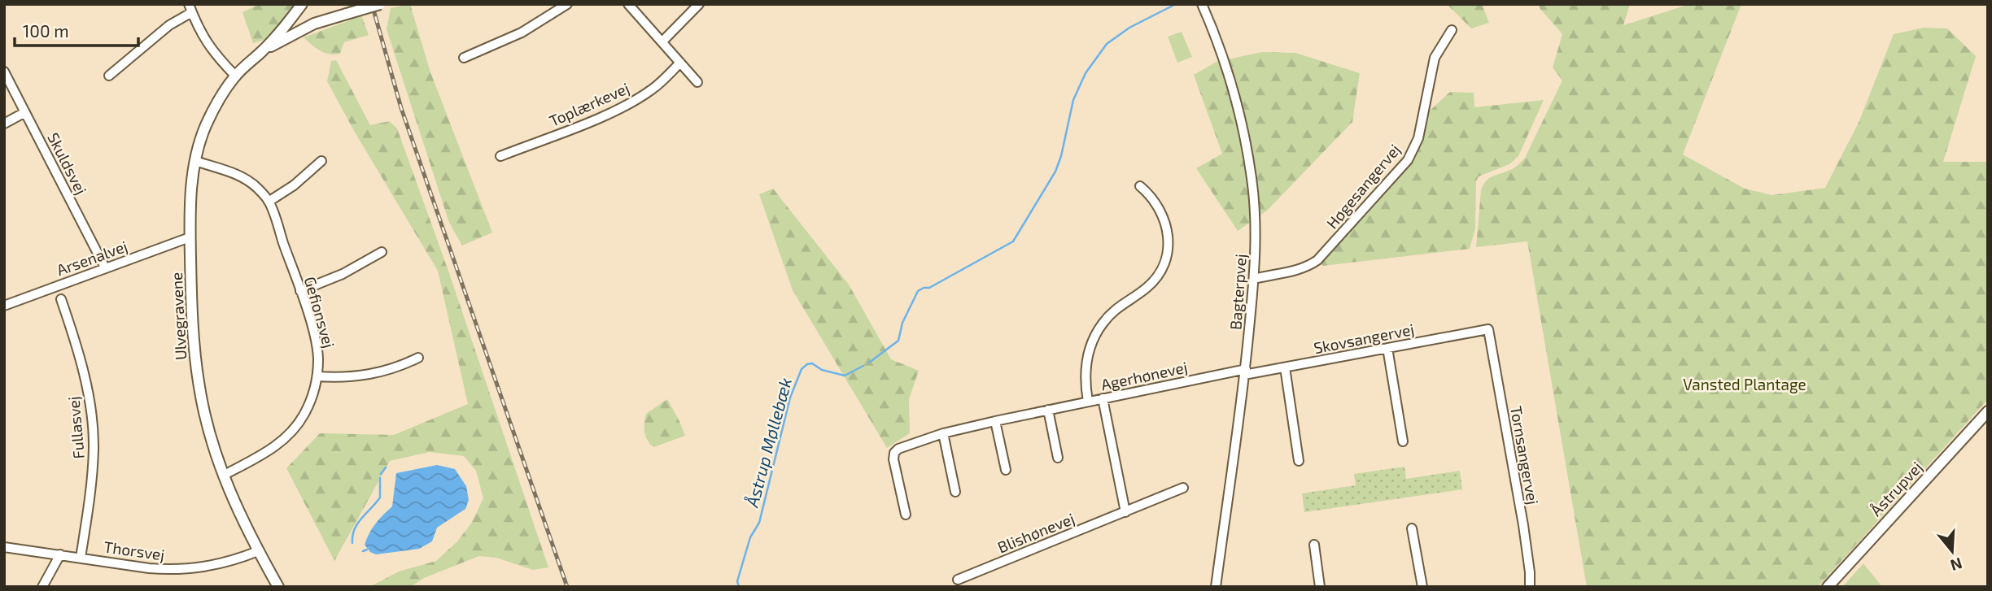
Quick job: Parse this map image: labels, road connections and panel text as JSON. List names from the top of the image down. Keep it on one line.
{"streets":{"street":["Toplærkevej","Skuldsvej","Høgesangervej","Arsenalvej","Bagterpvej","Gefionsvej","Ulvegravene","Skovsangervej","Agerhønevej","Fullasvej","Tornsangervej","Åstrupvej","Blishønevej","Thorsvej"]},"crossings":[["Skuldsvej","Arsenalvej"],["Høgesangervej","Bagterpvej"],["Arsenalvej","Ulvegravene"],["Bagterpvej","Skovsangervej"],["Bagterpvej","Agerhønevej"],["Gefionsvej","Ulvegravene"],["Ulvegravene","Thorsvej"],["Skovsangervej","Agerhønevej"],["Skovsangervej","Tornsangervej"],["Fullasvej","Thorsvej"]],"water":["Åstrup Møllebæk"],"parks":["Vansted Plantage"],"scale_bar":"100 m","north":"bottom"}
